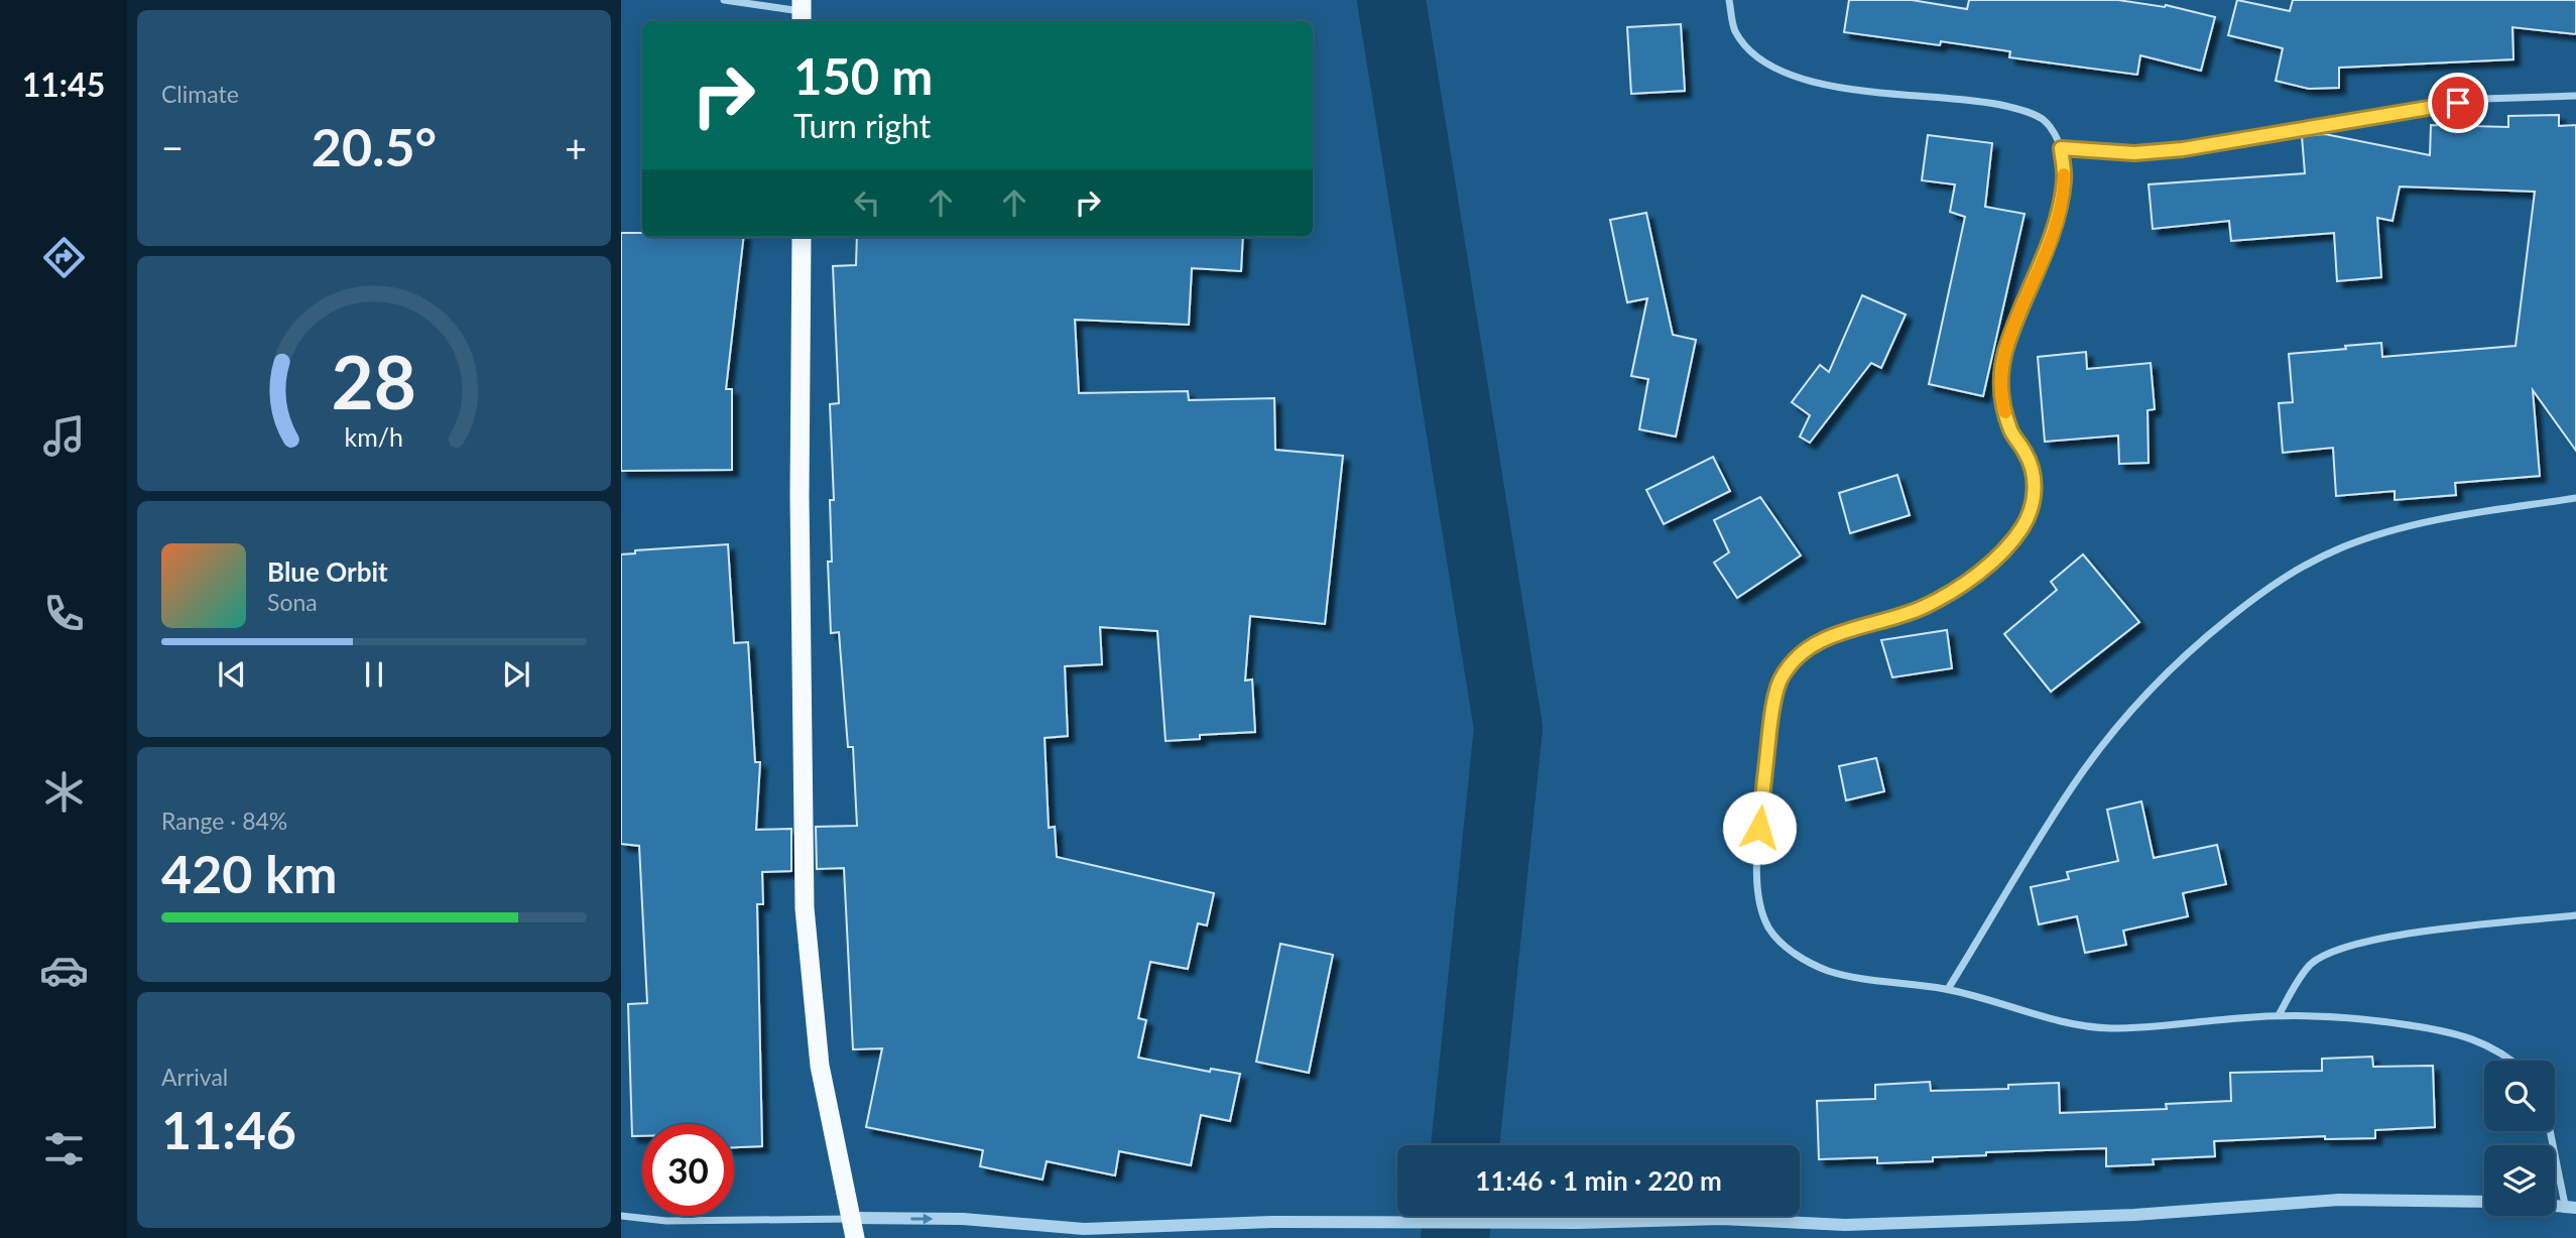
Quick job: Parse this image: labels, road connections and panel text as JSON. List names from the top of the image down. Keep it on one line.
{"page":{"tabs":"11:45","tile":["Climate",["Range · 84%","420 km"],["Arrival","11:46"]],"turn":["150 m","Turn right"],"heat":["−","20.5°","+"],"song":["Blue Orbit","Sona"],"limit":"30","trip":"11:46 · 1 min · 220 m","gauge":["28","km/h"]}}
